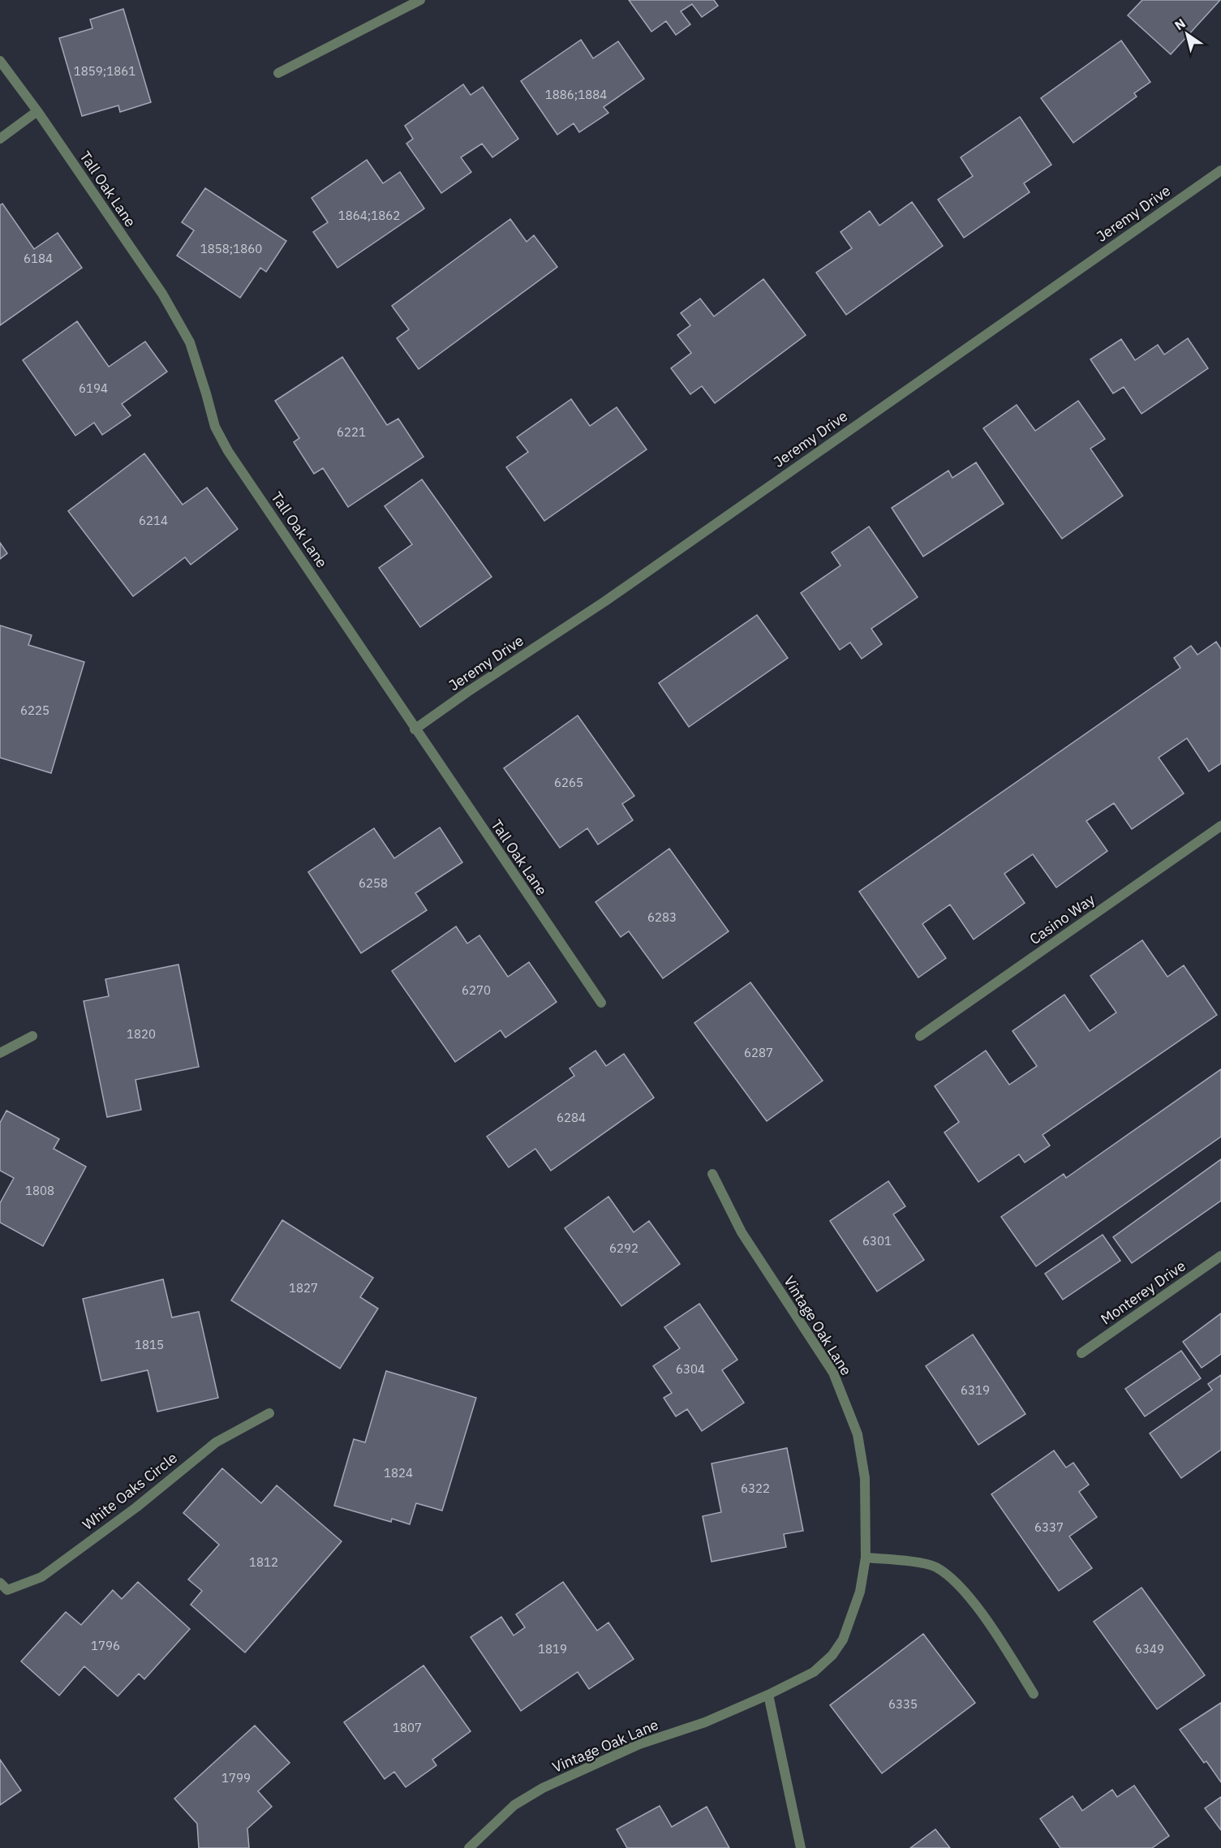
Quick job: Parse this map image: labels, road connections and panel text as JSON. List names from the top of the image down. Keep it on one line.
{"streets":{"street":["Tall Oak Lane","Jeremy Drive","Casino Way","Monterey Drive","Vintage Oak Lane","White Oaks Circle"]},"crossings":[["Tall Oak Lane","Jeremy Drive"]],"house_numbers":["1859;1861","1886;1884","1864;1862","1858;1860","6184","6194","6221","6214","6225","6265","6258","6283","6270","1820","6287","6284","1808","6301","6292","1827","1815","6304","6319","1824","6322","6337","1812","1796","1819","6349","6335","1807","1799"],"north":"top left"}
